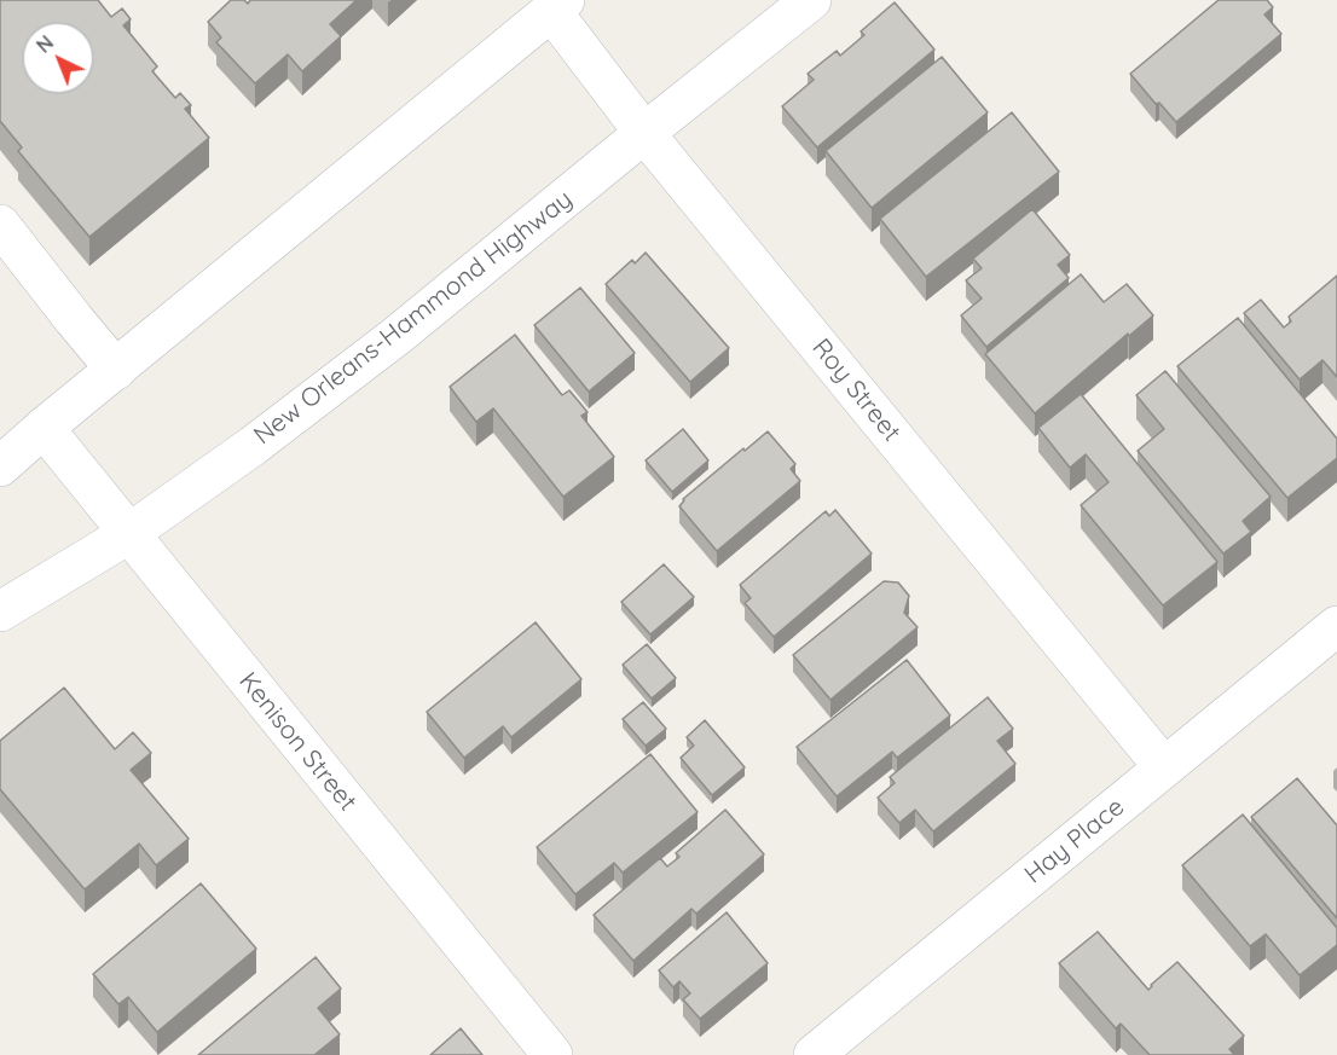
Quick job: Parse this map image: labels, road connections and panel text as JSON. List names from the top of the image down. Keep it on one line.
{"streets":{"street":["New Orleans-Hammond Highway","Roy Street","Kenison Street","Hay Place"]},"crossings":[["New Orleans-Hammond Highway","Roy Street"],["New Orleans-Hammond Highway","Kenison Street"],["Roy Street","Hay Place"]],"north":"top left"}
